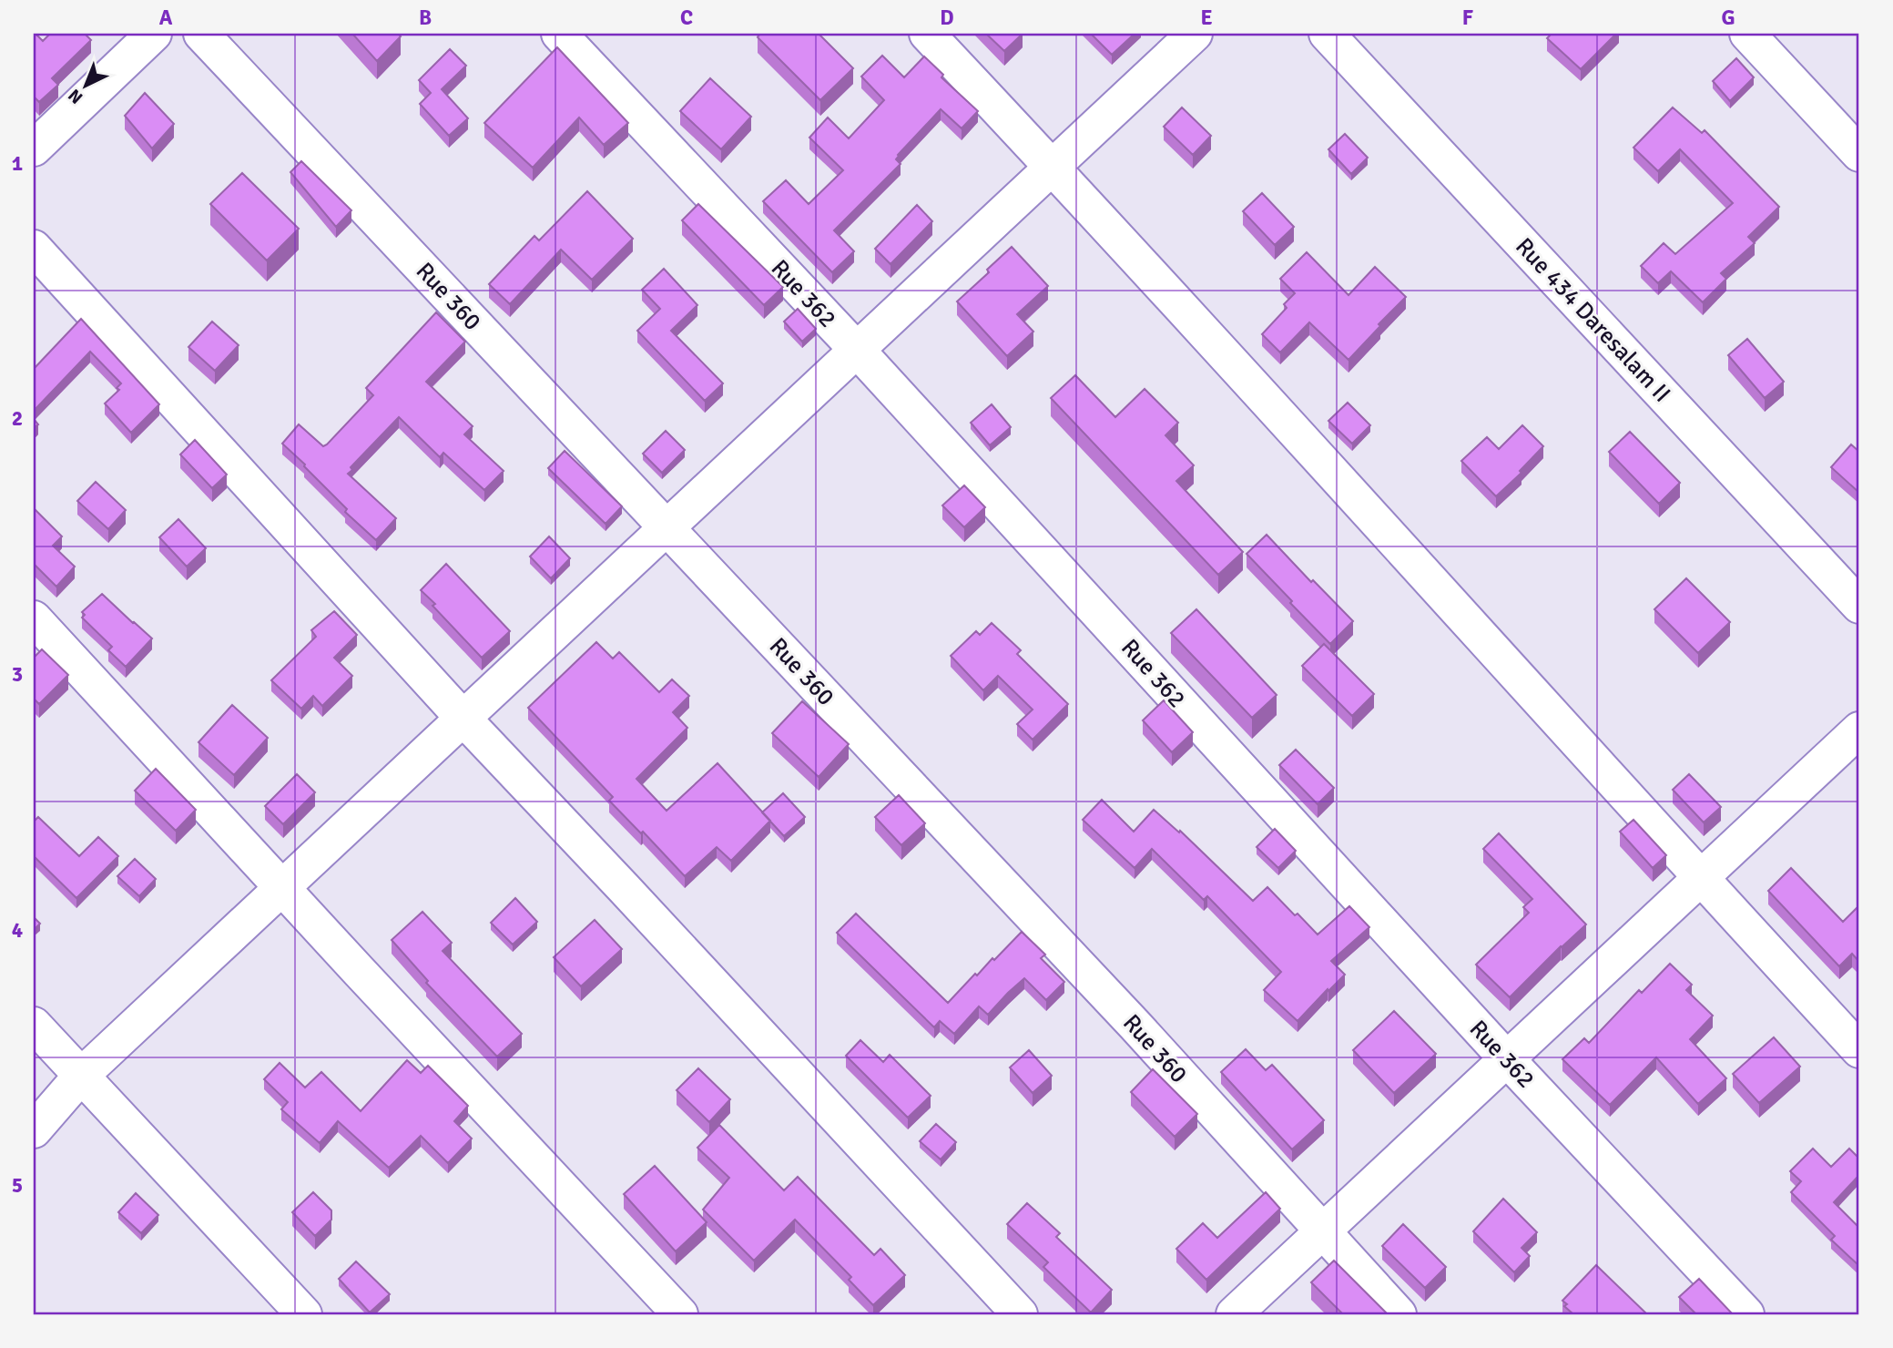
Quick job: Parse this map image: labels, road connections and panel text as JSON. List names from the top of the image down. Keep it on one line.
{"streets":{"street":["Rue 362","Rue 360","Rue 434 Daresalam II"]},"north":"bottom left","grid":{"columns":["A","B","C","D","E","F","G"],"rows":["1","2","3","4","5"]}}
